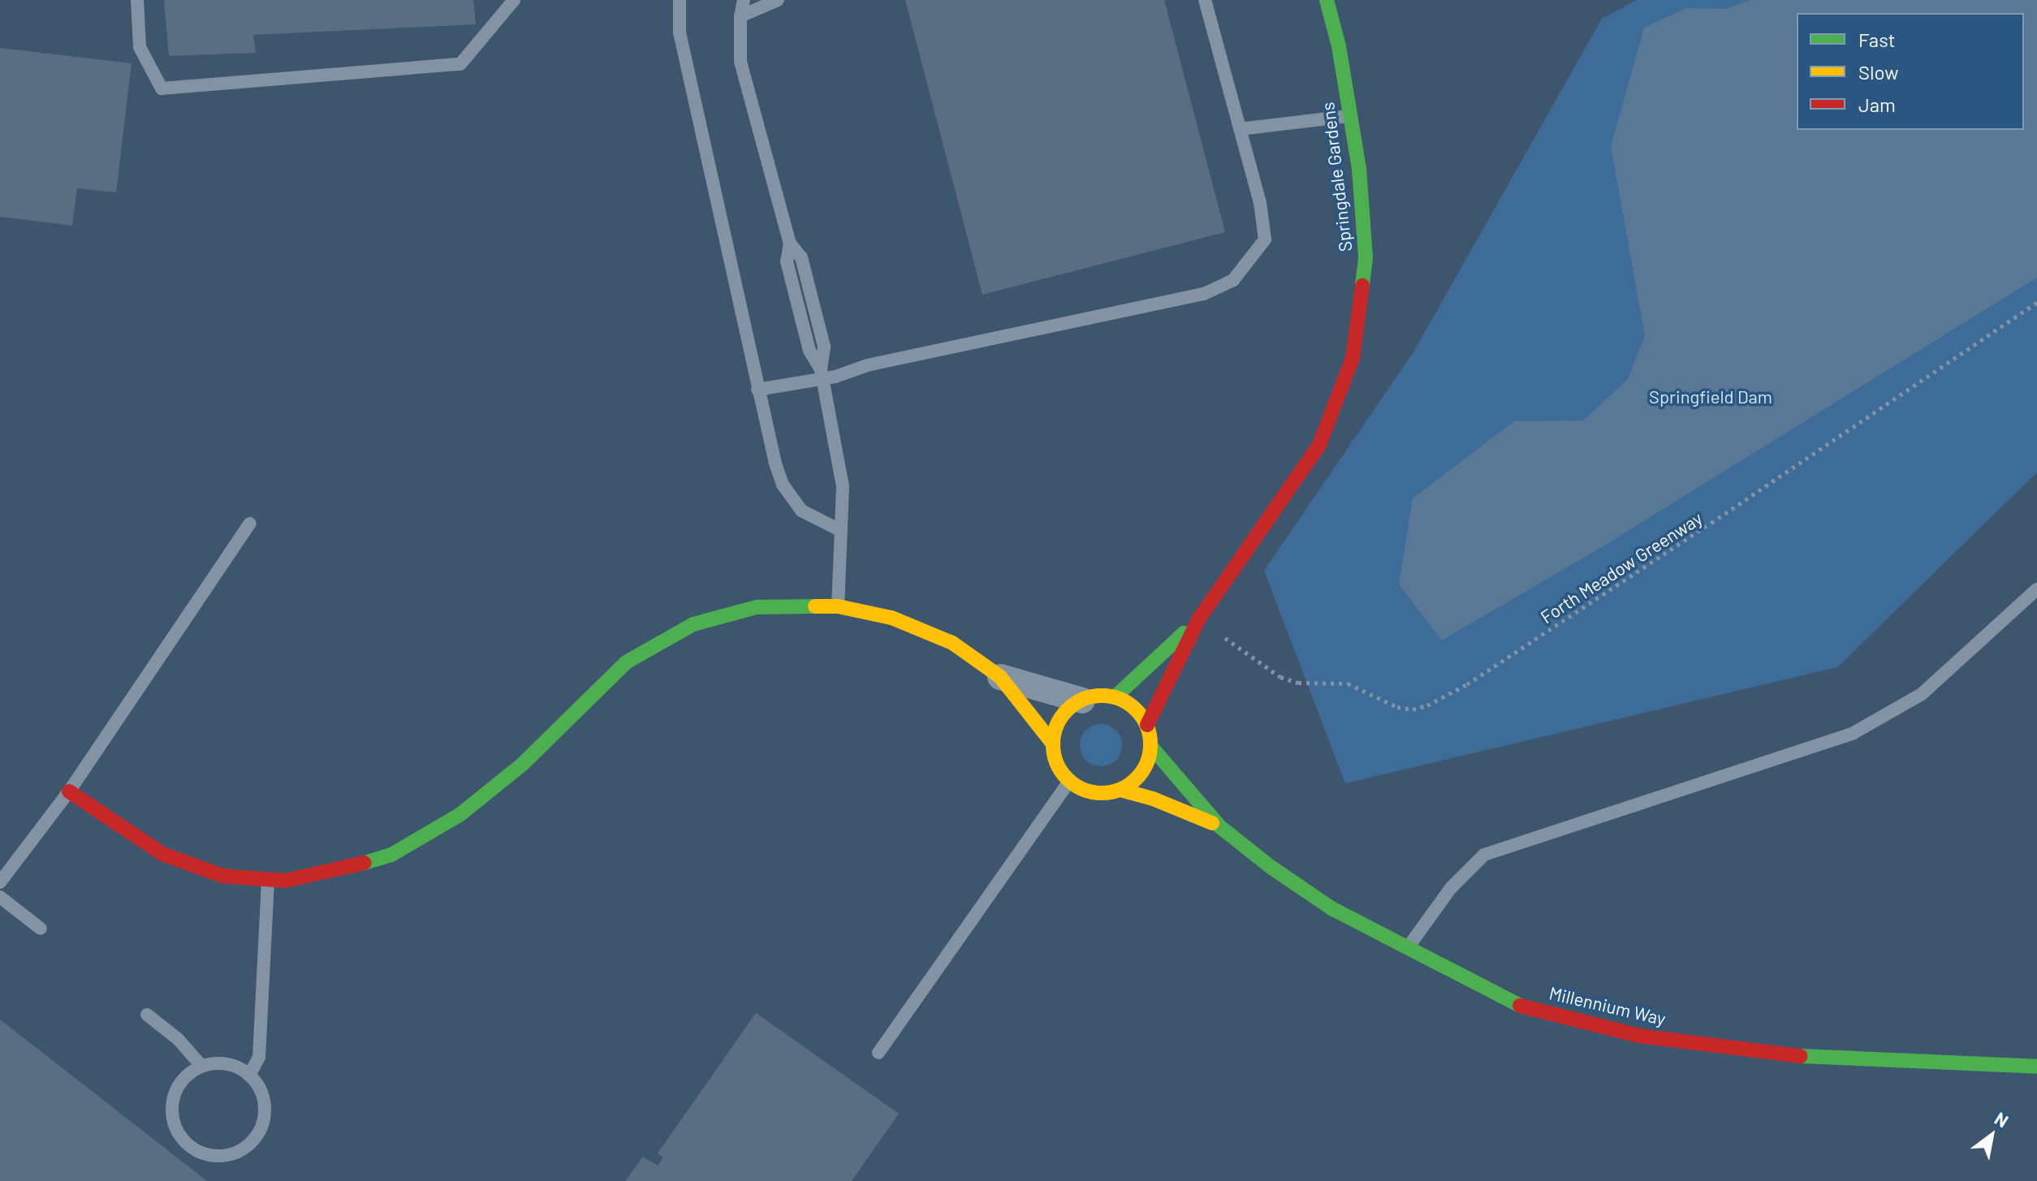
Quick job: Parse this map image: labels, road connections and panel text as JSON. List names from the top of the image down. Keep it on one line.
{"streets":{"street":["Springdale Gardens","Millennium Way"],"path":["Forth Meadow Greenway"]},"crossings":[["Springdale Gardens","Forth Meadow Greenway"],["Springdale Gardens","Millennium Way"]],"parks":["Springfield Dam"],"legend":["Fast","Slow","Jam"],"north":"top right"}
